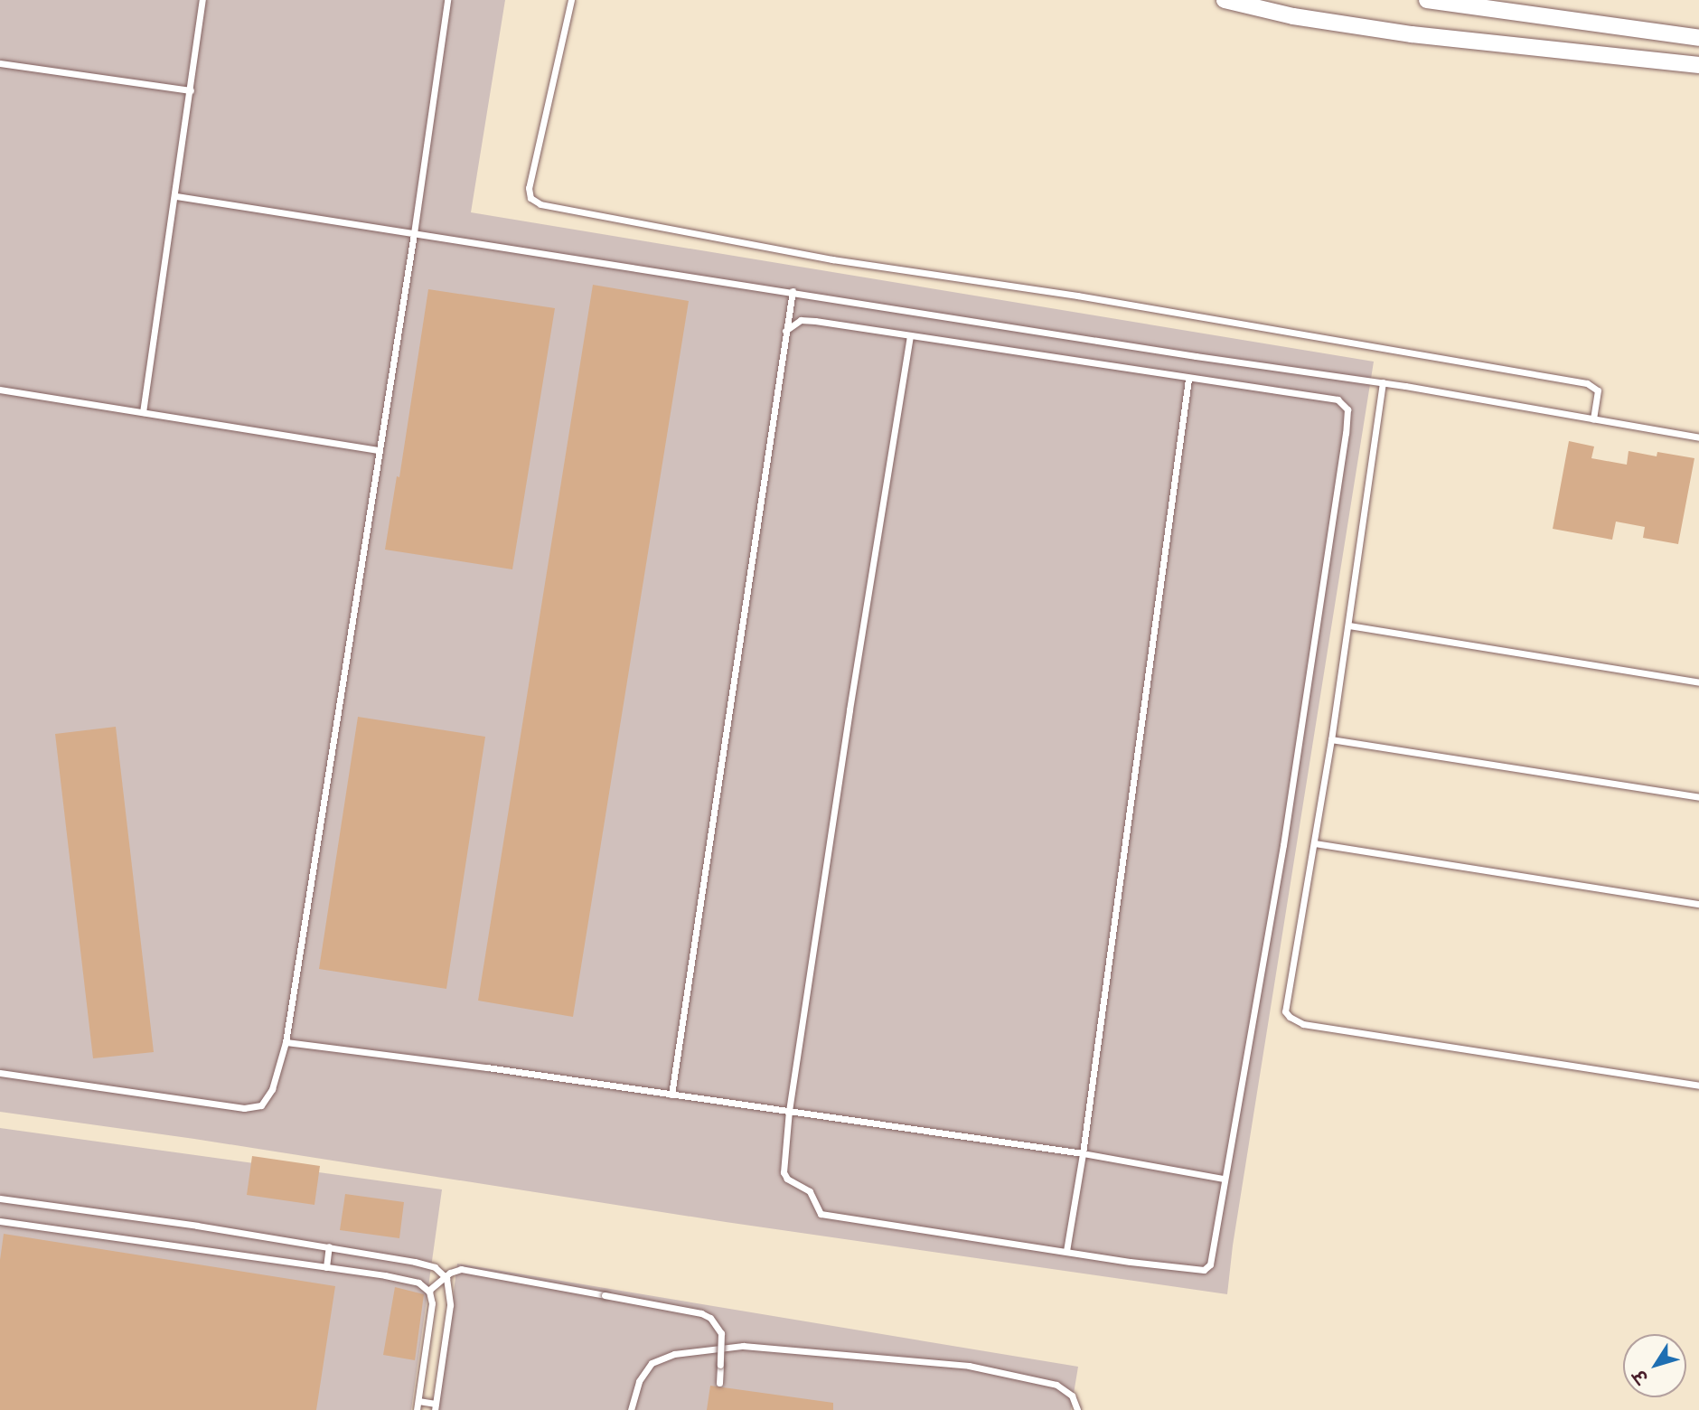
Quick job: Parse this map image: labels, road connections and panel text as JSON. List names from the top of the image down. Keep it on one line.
{"north":"bottom left"}
